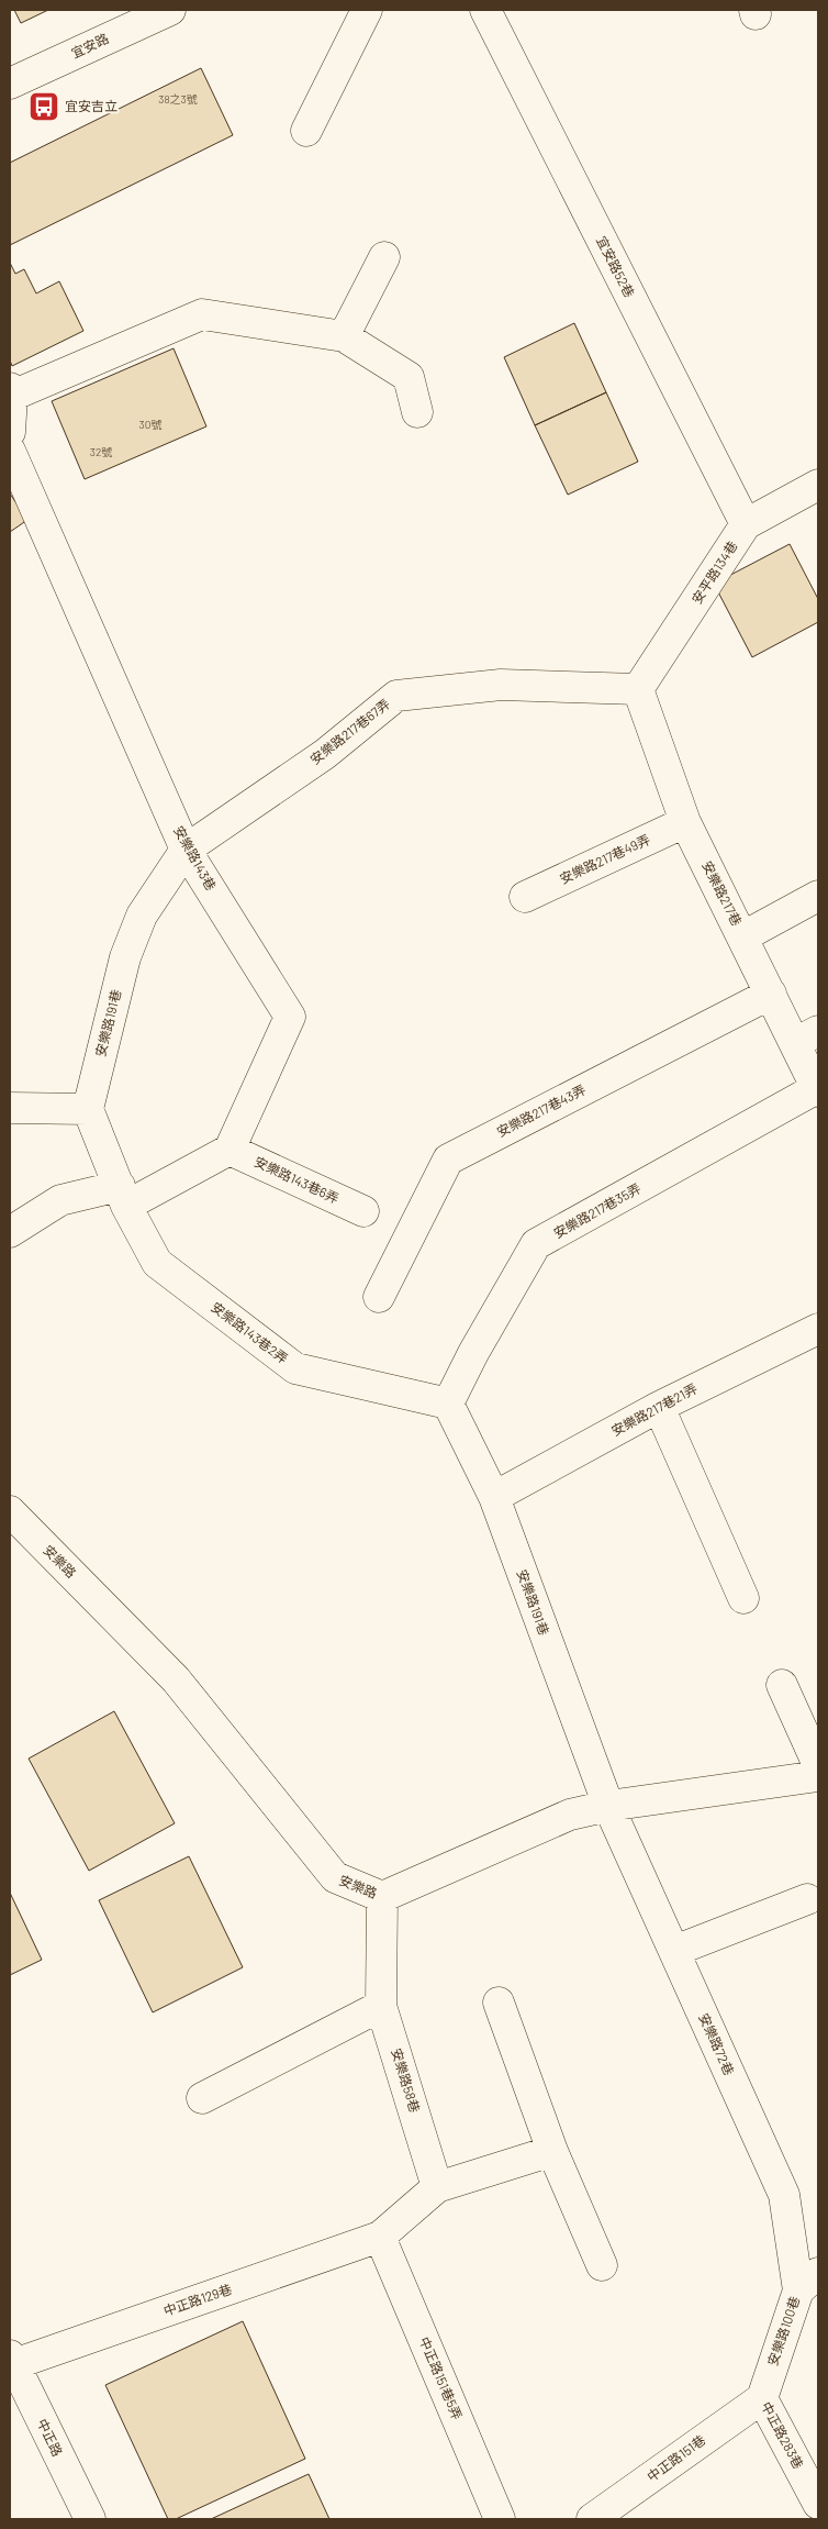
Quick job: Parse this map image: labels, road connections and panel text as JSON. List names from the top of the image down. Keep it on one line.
{"streets":{"street":["宜安路","宜安路52巷","安平路134巷","安樂路217巷67弄","安樂路143巷","安樂路217巷49弄","安樂路217巷","安樂路191巷","安樂路217巷43弄","安樂路143巷6弄","安樂路217巷35弄","安樂路143巷2弄","安樂路217巷21弄","安樂路","安樂路72巷","安樂路58巷","中正路129巷","安樂路100巷","中正路151巷5弄","中正路283巷","中正路","中正路151巷"]},"crossings":[["宜安路52巷","安平路134巷"],["安平路134巷","安樂路217巷67弄"],["安平路134巷","安樂路217巷"],["安樂路217巷67弄","安樂路143巷"],["安樂路217巷67弄","安樂路217巷"],["安樂路217巷67弄","安樂路191巷"],["安樂路143巷","安樂路191巷"],["安樂路143巷","安樂路143巷6弄"],["安樂路217巷49弄","安樂路217巷"],["安樂路217巷","安樂路217巷43弄"],["安樂路217巷","安樂路217巷35弄"],["安樂路191巷","安樂路217巷35弄"],["安樂路191巷","安樂路143巷2弄"],["安樂路191巷","安樂路217巷21弄"],["安樂路191巷","安樂路"],["安樂路191巷","安樂路72巷"],["安樂路217巷35弄","安樂路143巷2弄"],["安樂路","安樂路72巷"],["安樂路","安樂路58巷"],["安樂路72巷","安樂路100巷"],["中正路129巷","中正路151巷5弄"],["中正路129巷","中正路"],["安樂路100巷","中正路283巷"],["安樂路100巷","中正路151巷"],["中正路283巷","中正路151巷"]],"places":{"bus stop":["宜安吉立"]},"house_numbers":["38之3號","30號","32號"]}
